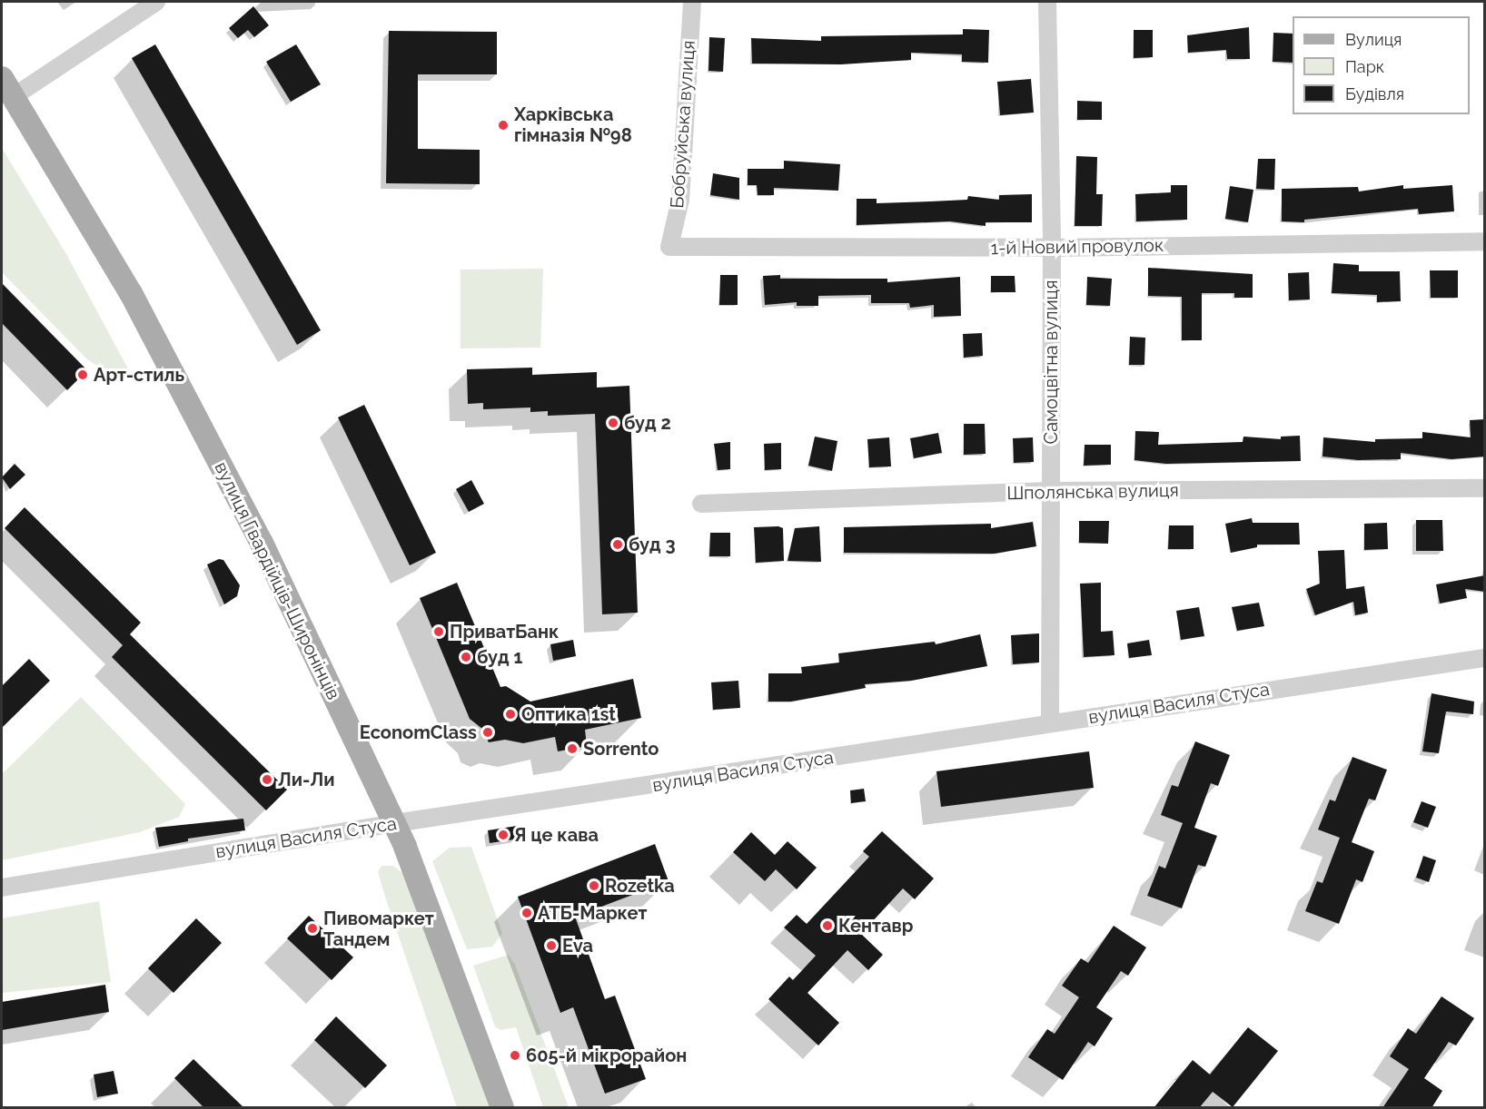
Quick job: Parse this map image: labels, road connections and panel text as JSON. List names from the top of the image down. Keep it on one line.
{"streets":{"main road":["вулиця Гвардійців-Широнінців"],"street":["Бобруйська вулиця","1-й Новий провулок","Самоцвітна вулиця","Шполянська вулиця","вулиця Василя Стуса"]},"crossings":[["Бобруйська вулиця","1-й Новий провулок"],["1-й Новий провулок","Самоцвітна вулиця"],["Самоцвітна вулиця","Шполянська вулиця"],["Самоцвітна вулиця","вулиця Василя Стуса"],["вулиця Гвардійців-Широнінців","вулиця Василя Стуса"]],"places":["Харківська гімназія №98","Арт-стиль","буд 2","буд 3","ПриватБанк","буд 1","Оптика 1st","EconomClass","Sorrento","Ли-Ли","Я це кава","Rozetka","АТБ-Маркет","Кентавр","Пивомаркет Тандем","Eva","605-й мікрорайон"],"legend":["Вулиця","Парк","Будівля"]}
